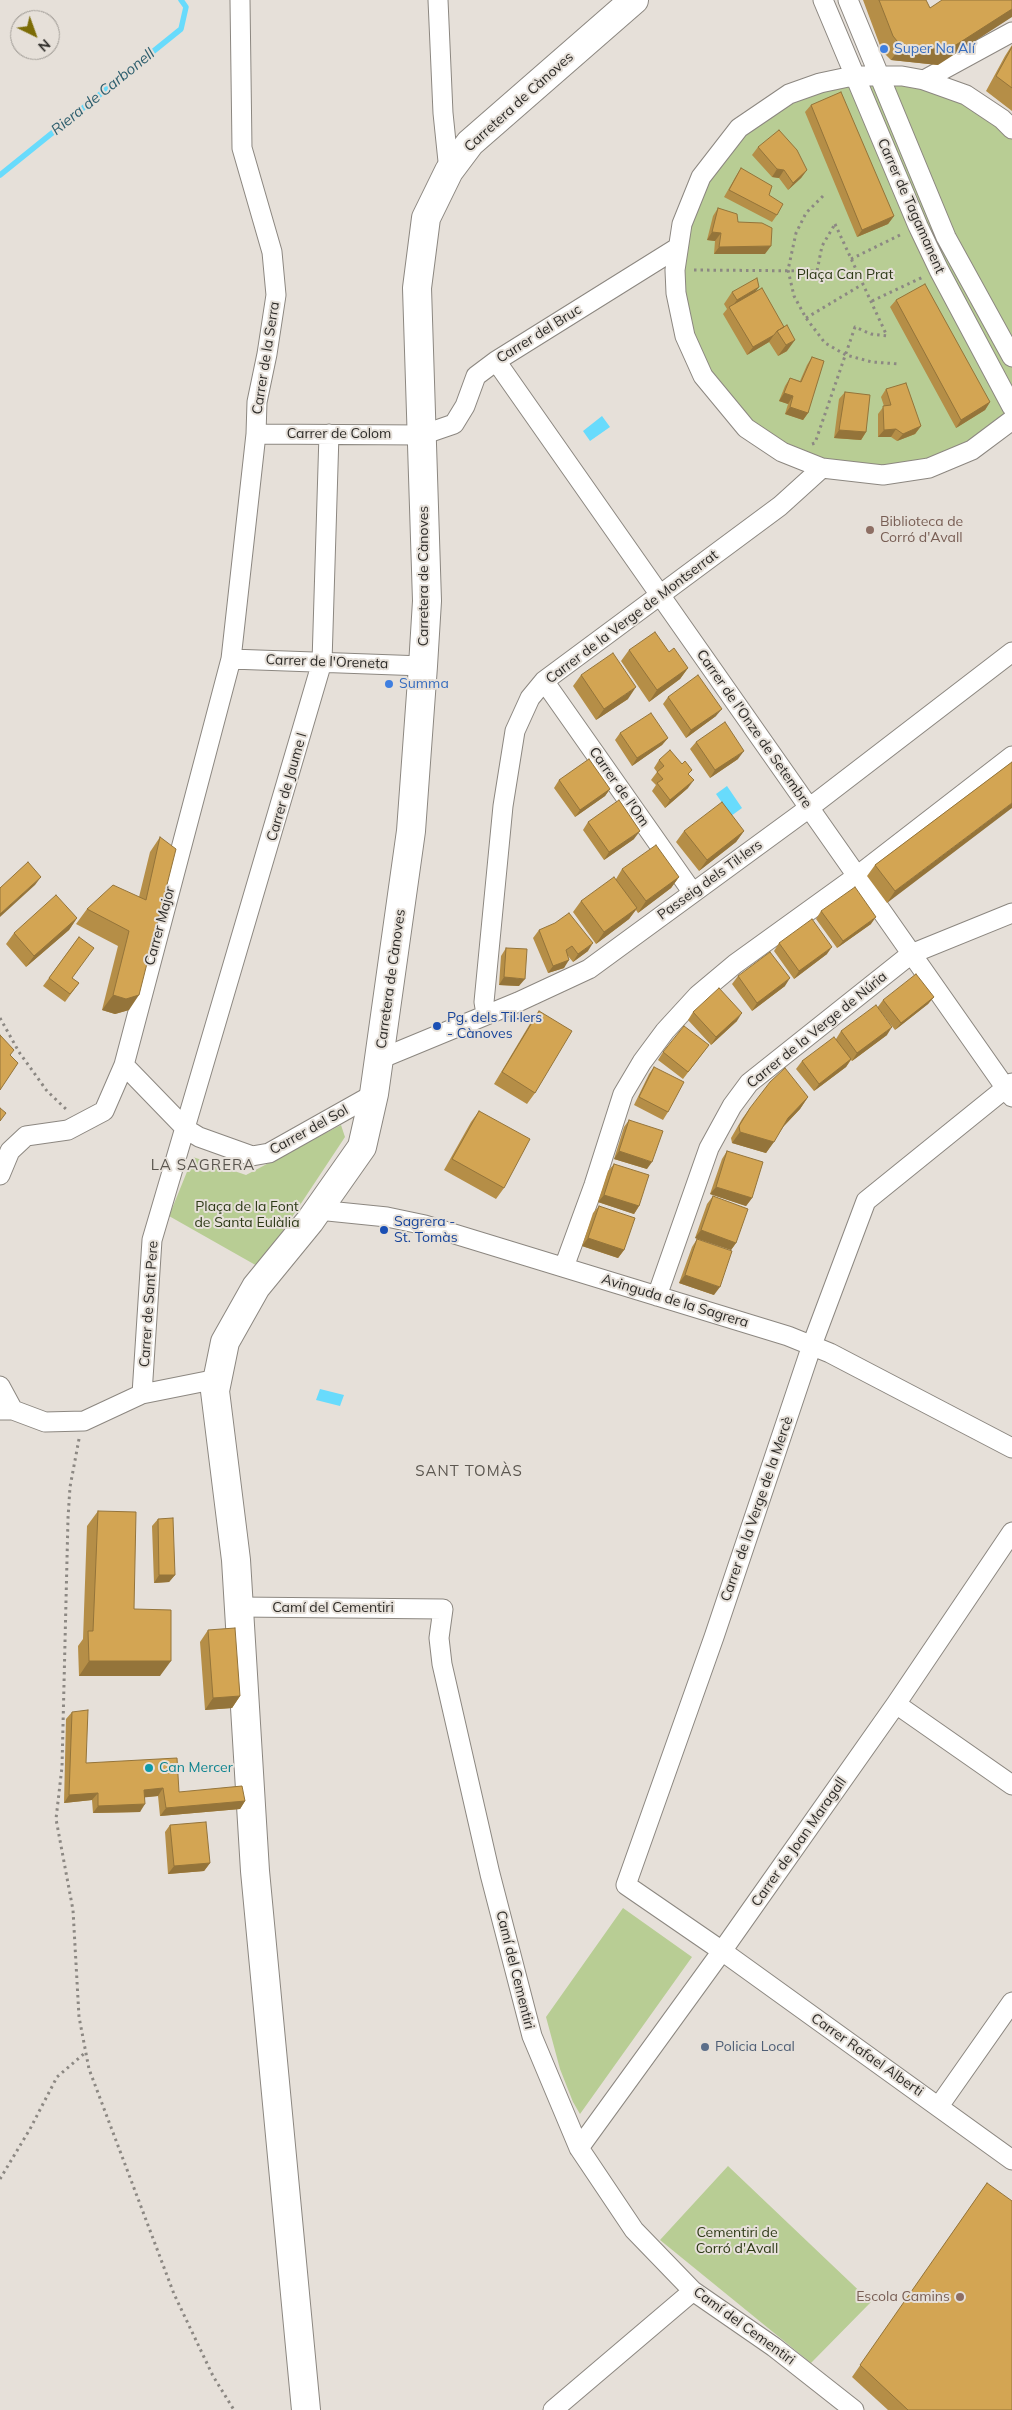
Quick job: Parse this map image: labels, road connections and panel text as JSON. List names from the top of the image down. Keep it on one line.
{"streets":{"street":["Carretera de Cànoves","Carrer de Tagamanent","Carrer del Bruc","Carrer de la Serra","Carrer de Colom","Carrer de la Verge de Montserrat","Carrer de l'Oreneta","Carrer de l'Onze de Setembre","Carrer de Jaume I","Carrer de l'Om","Passeig dels Til·lers","Carrer Major","Carrer de la Verge de Núria","Carrer del Sol","Avinguda de la Sagrera","Carrer de Sant Pere","Carrer de la Verge de la Mercè","Camí del Cementiri","Carrer de Joan Maragall","Carrer Rafael Alberti"]},"crossings":[["Carretera de Cànoves","Carrer del Bruc"],["Carretera de Cànoves","Carrer de Colom"],["Carretera de Cànoves","Carrer de l'Oreneta"],["Carretera de Cànoves","Passeig dels Til·lers"],["Carretera de Cànoves","Carrer del Sol"],["Carretera de Cànoves","Avinguda de la Sagrera"],["Carretera de Cànoves","Camí del Cementiri"],["Carrer del Bruc","Carrer de Colom"],["Carrer del Bruc","Carrer de l'Onze de Setembre"],["Carrer de la Serra","Carrer de Colom"],["Carrer de la Serra","Carrer de l'Oreneta"],["Carrer de la Serra","Carrer Major"],["Carrer de Colom","Carrer de Jaume I"],["Carrer de la Verge de Montserrat","Carrer de l'Onze de Setembre"],["Carrer de la Verge de Montserrat","Carrer de l'Om"],["Carrer de la Verge de Montserrat","Passeig dels Til·lers"],["Carrer de l'Oreneta","Carrer de Jaume I"],["Carrer de l'Oreneta","Carrer Major"],["Carrer de l'Onze de Setembre","Passeig dels Til·lers"],["Carrer de l'Onze de Setembre","Carrer de la Verge de Núria"],["Carrer de l'Onze de Setembre","Carrer de la Verge de la Mercè"],["Carrer de Jaume I","Carrer del Sol"],["Carrer de Jaume I","Carrer de Sant Pere"],["Carrer de l'Om","Passeig dels Til·lers"],["Carrer Major","Carrer del Sol"],["Carrer de la Verge de Núria","Avinguda de la Sagrera"],["Carrer del Sol","Carrer de Sant Pere"],["Avinguda de la Sagrera","Carrer de la Verge de la Mercè"],["Carrer de la Verge de la Mercè","Carrer de Joan Maragall"],["Carrer de la Verge de la Mercè","Carrer Rafael Alberti"],["Camí del Cementiri","Carrer de Joan Maragall"],["Carrer de Joan Maragall","Carrer Rafael Alberti"]],"districts":["LA SAGRERA","SANT TOMÀS"],"water":["Riera de Carbonell"],"parks":["Plaça Can Prat","Plaça de la Font de Santa Eulàlia","Cementiri de Corró d'Avall"],"places":["Super Na Alí","Biblioteca de Corró d'Avall","Summa","Pg. dels Til·lers - Cànoves","Sagrera - St. Tomàs","Can Mercer","Policia Local","Escola Camins"],"north":"bottom right"}
